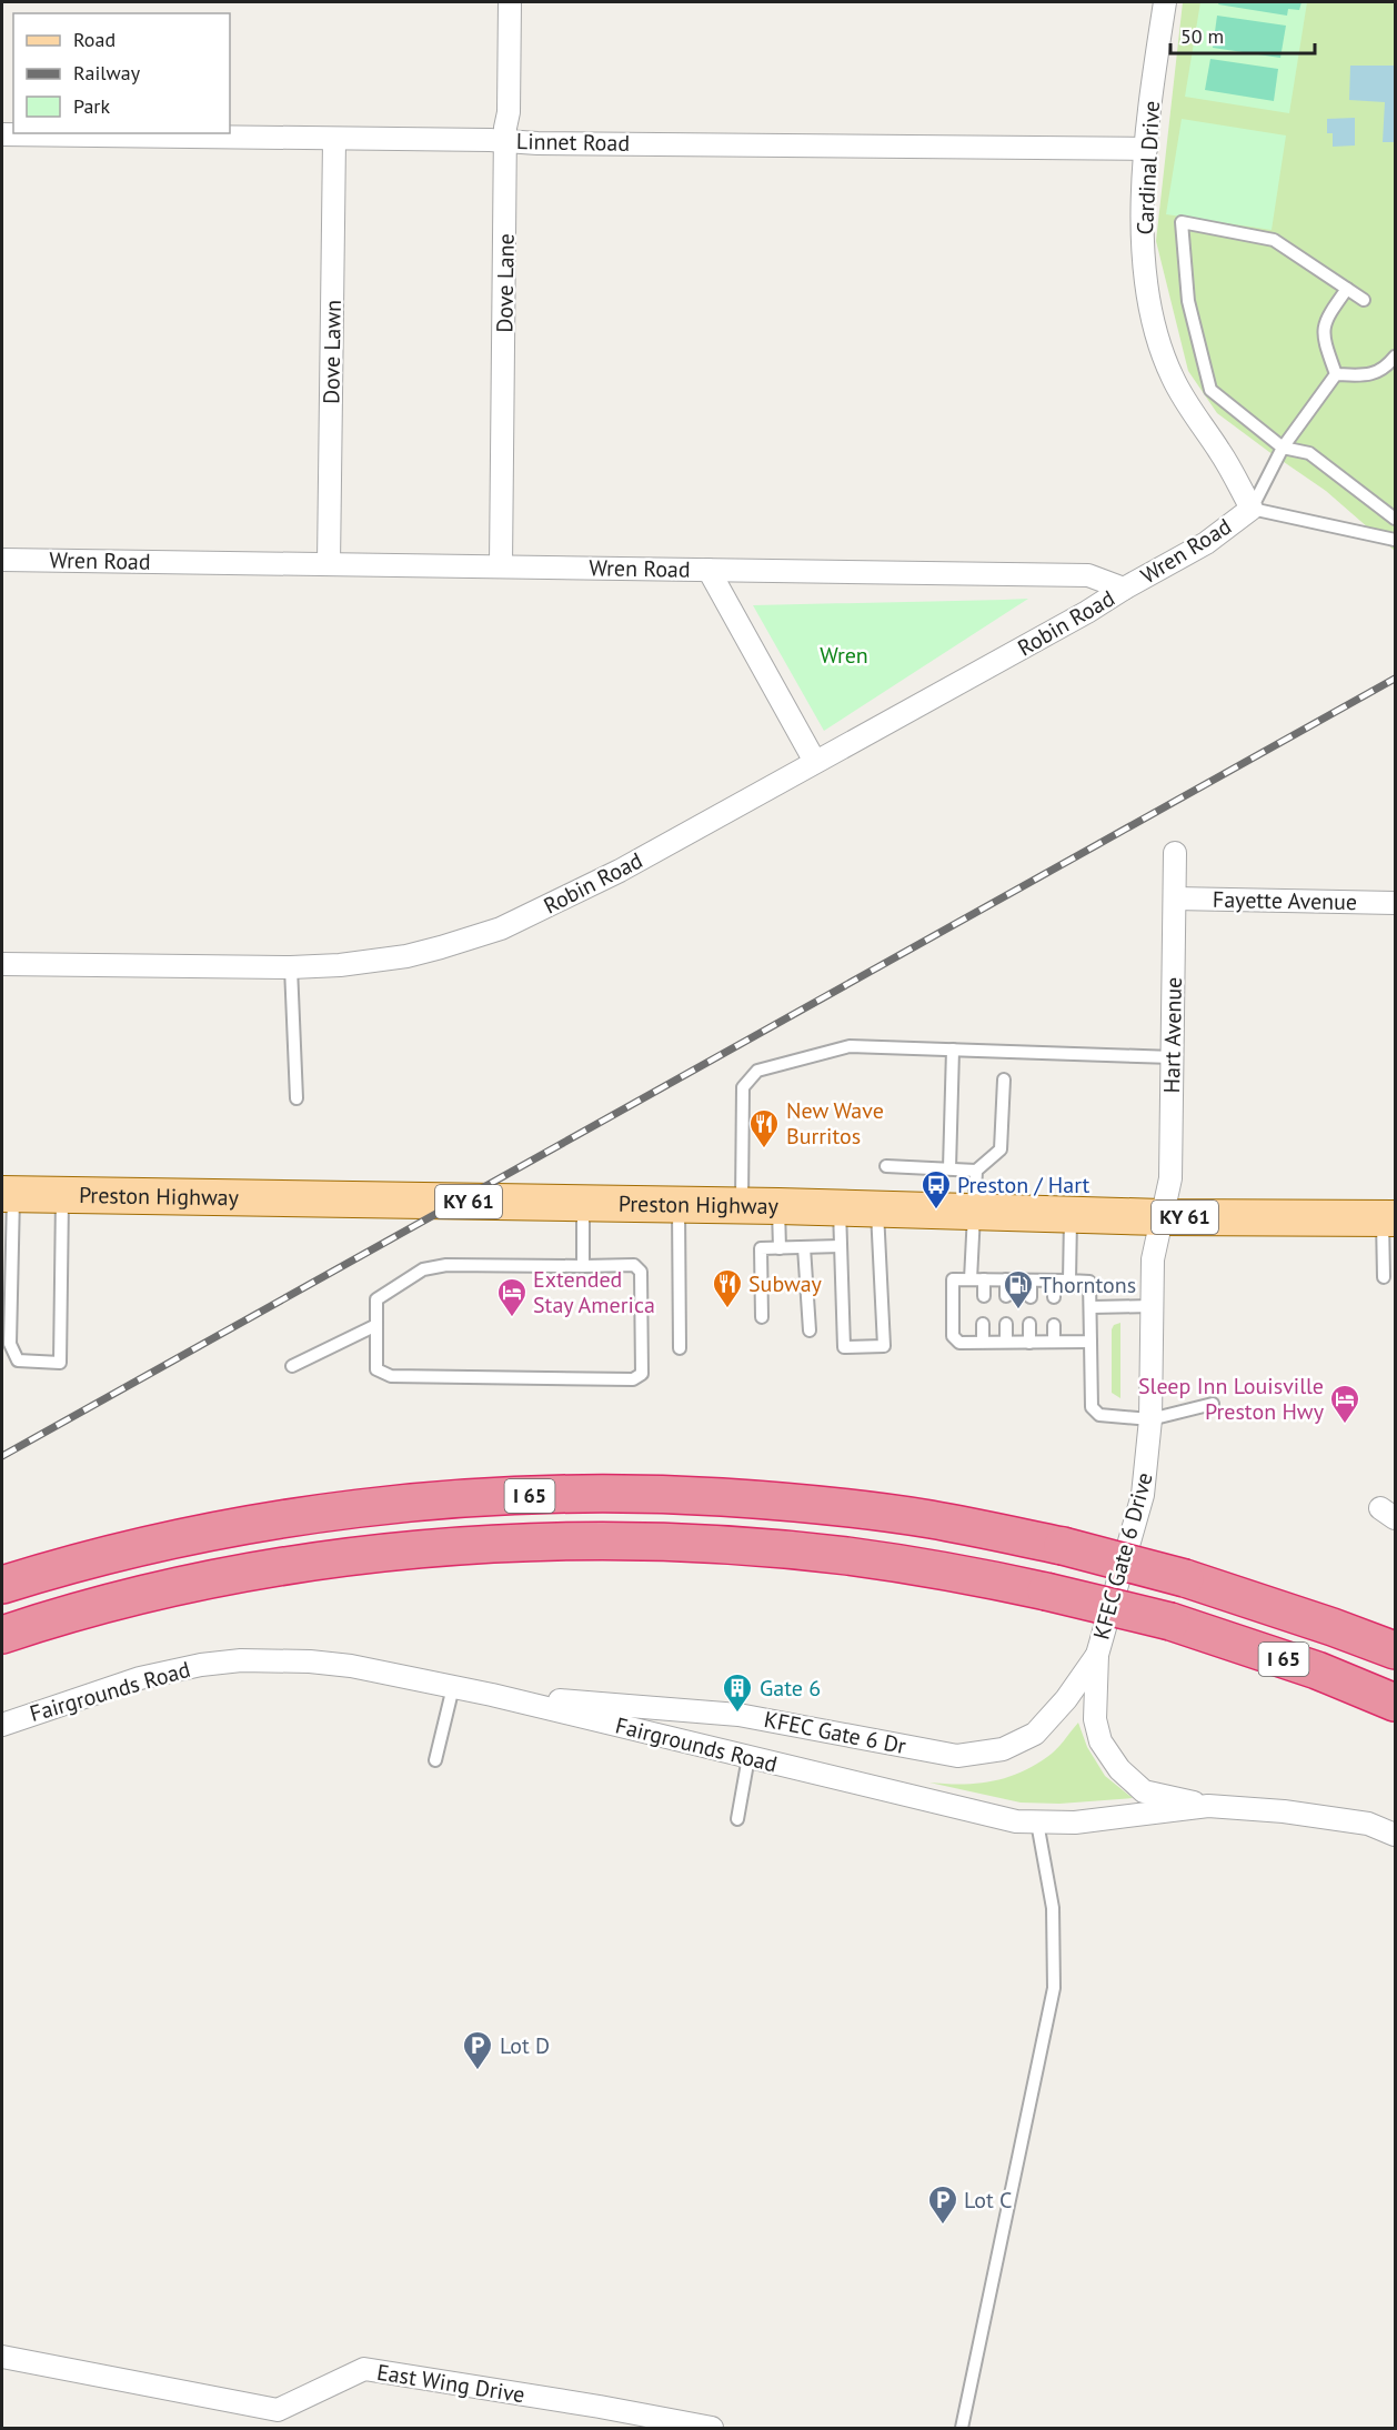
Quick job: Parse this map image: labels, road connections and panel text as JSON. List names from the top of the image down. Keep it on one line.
{"streets":{"highway":["I 65"],"main road":["Preston Highway","KY 61"],"street":["Linnet Road","Cardinal Drive","Dove Lane","Dove Lawn","Wren Road","Robin Road","Fayette Avenue","Hart Avenue","KFEC Gate 6 Drive","Fairgrounds Road","KFEC Gate 6 Dr","East Wing Drive"]},"crossings":[["Linnet Road","Cardinal Drive"],["Linnet Road","Dove Lane"],["Linnet Road","Dove Lawn"],["Cardinal Drive","Wren Road"],["Dove Lane","Wren Road"],["Dove Lawn","Wren Road"],["Wren Road","Robin Road"],["Fayette Avenue","Hart Avenue"],["Hart Avenue","Preston Highway"],["Hart Avenue","KFEC Gate 6 Drive"],["Preston Highway","KFEC Gate 6 Drive"],["KFEC Gate 6 Drive","KFEC Gate 6 Dr"],["Fairgrounds Road","KFEC Gate 6 Dr"]],"parks":["Wren"],"places":{"restaurant":["New Wave Burritos","Subway"],"bus stop":["Preston / Hart"],"fuel station":["Thorntons"],"hotel":["Extended Stay America","Sleep Inn Louisville Preston Hwy"],"building":["Gate 6"],"parking":["Lot D","Lot C"]},"legend":["Road","Railway","Park"],"scale_bar":"50 m"}
